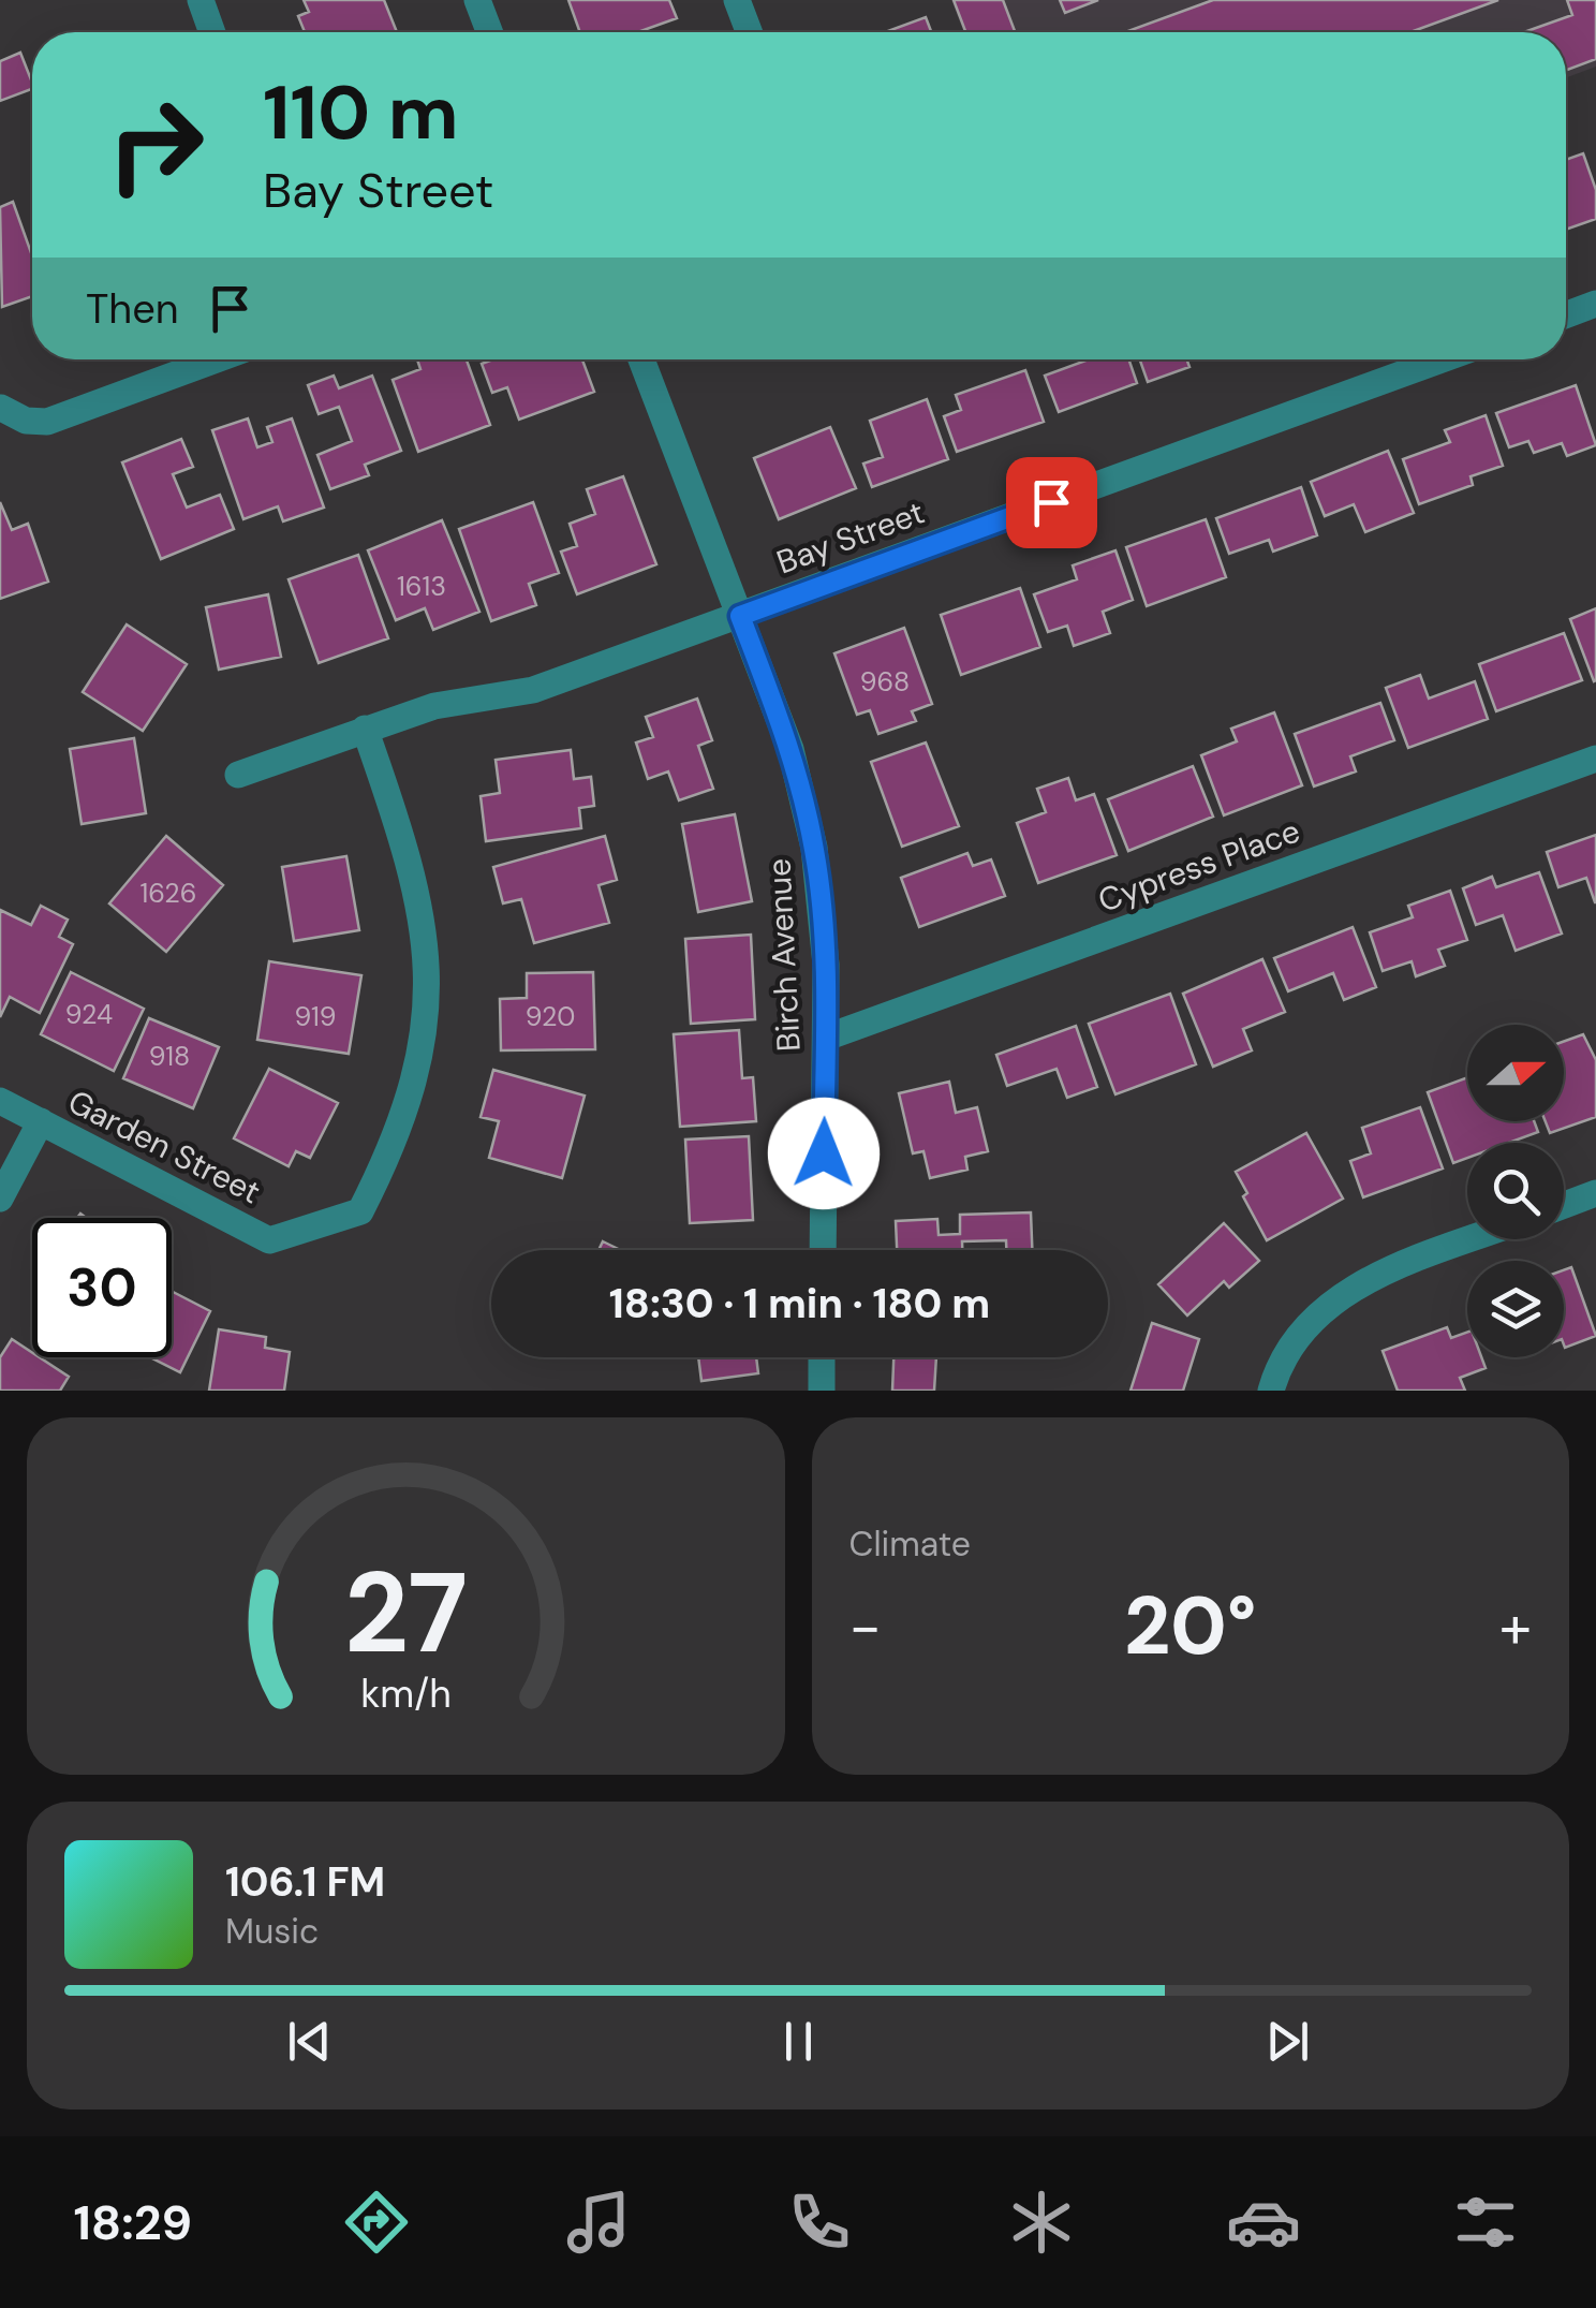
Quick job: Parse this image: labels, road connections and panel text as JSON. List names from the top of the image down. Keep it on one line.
{"streets":{"street":["Bay Street","Cypress Place","Birch Avenue","Garden Street"]},"crossings":[["Bay Street","Birch Avenue"],["Bay Street","Garden Street"],["Cypress Place","Birch Avenue"]],"house_numbers":["1613","968","1626","924","919","920","918"],"north":"right","page":{"turn":["110 m","Bay Street"],"then":"Then","limit":"30","trip":"18:30 · 1 min · 180 m","tile":"Climate","heat":["−","20°","+"],"song":["106.1 FM","Music"],"tabs":"18:29","gauge":["27","km/h"]}}
